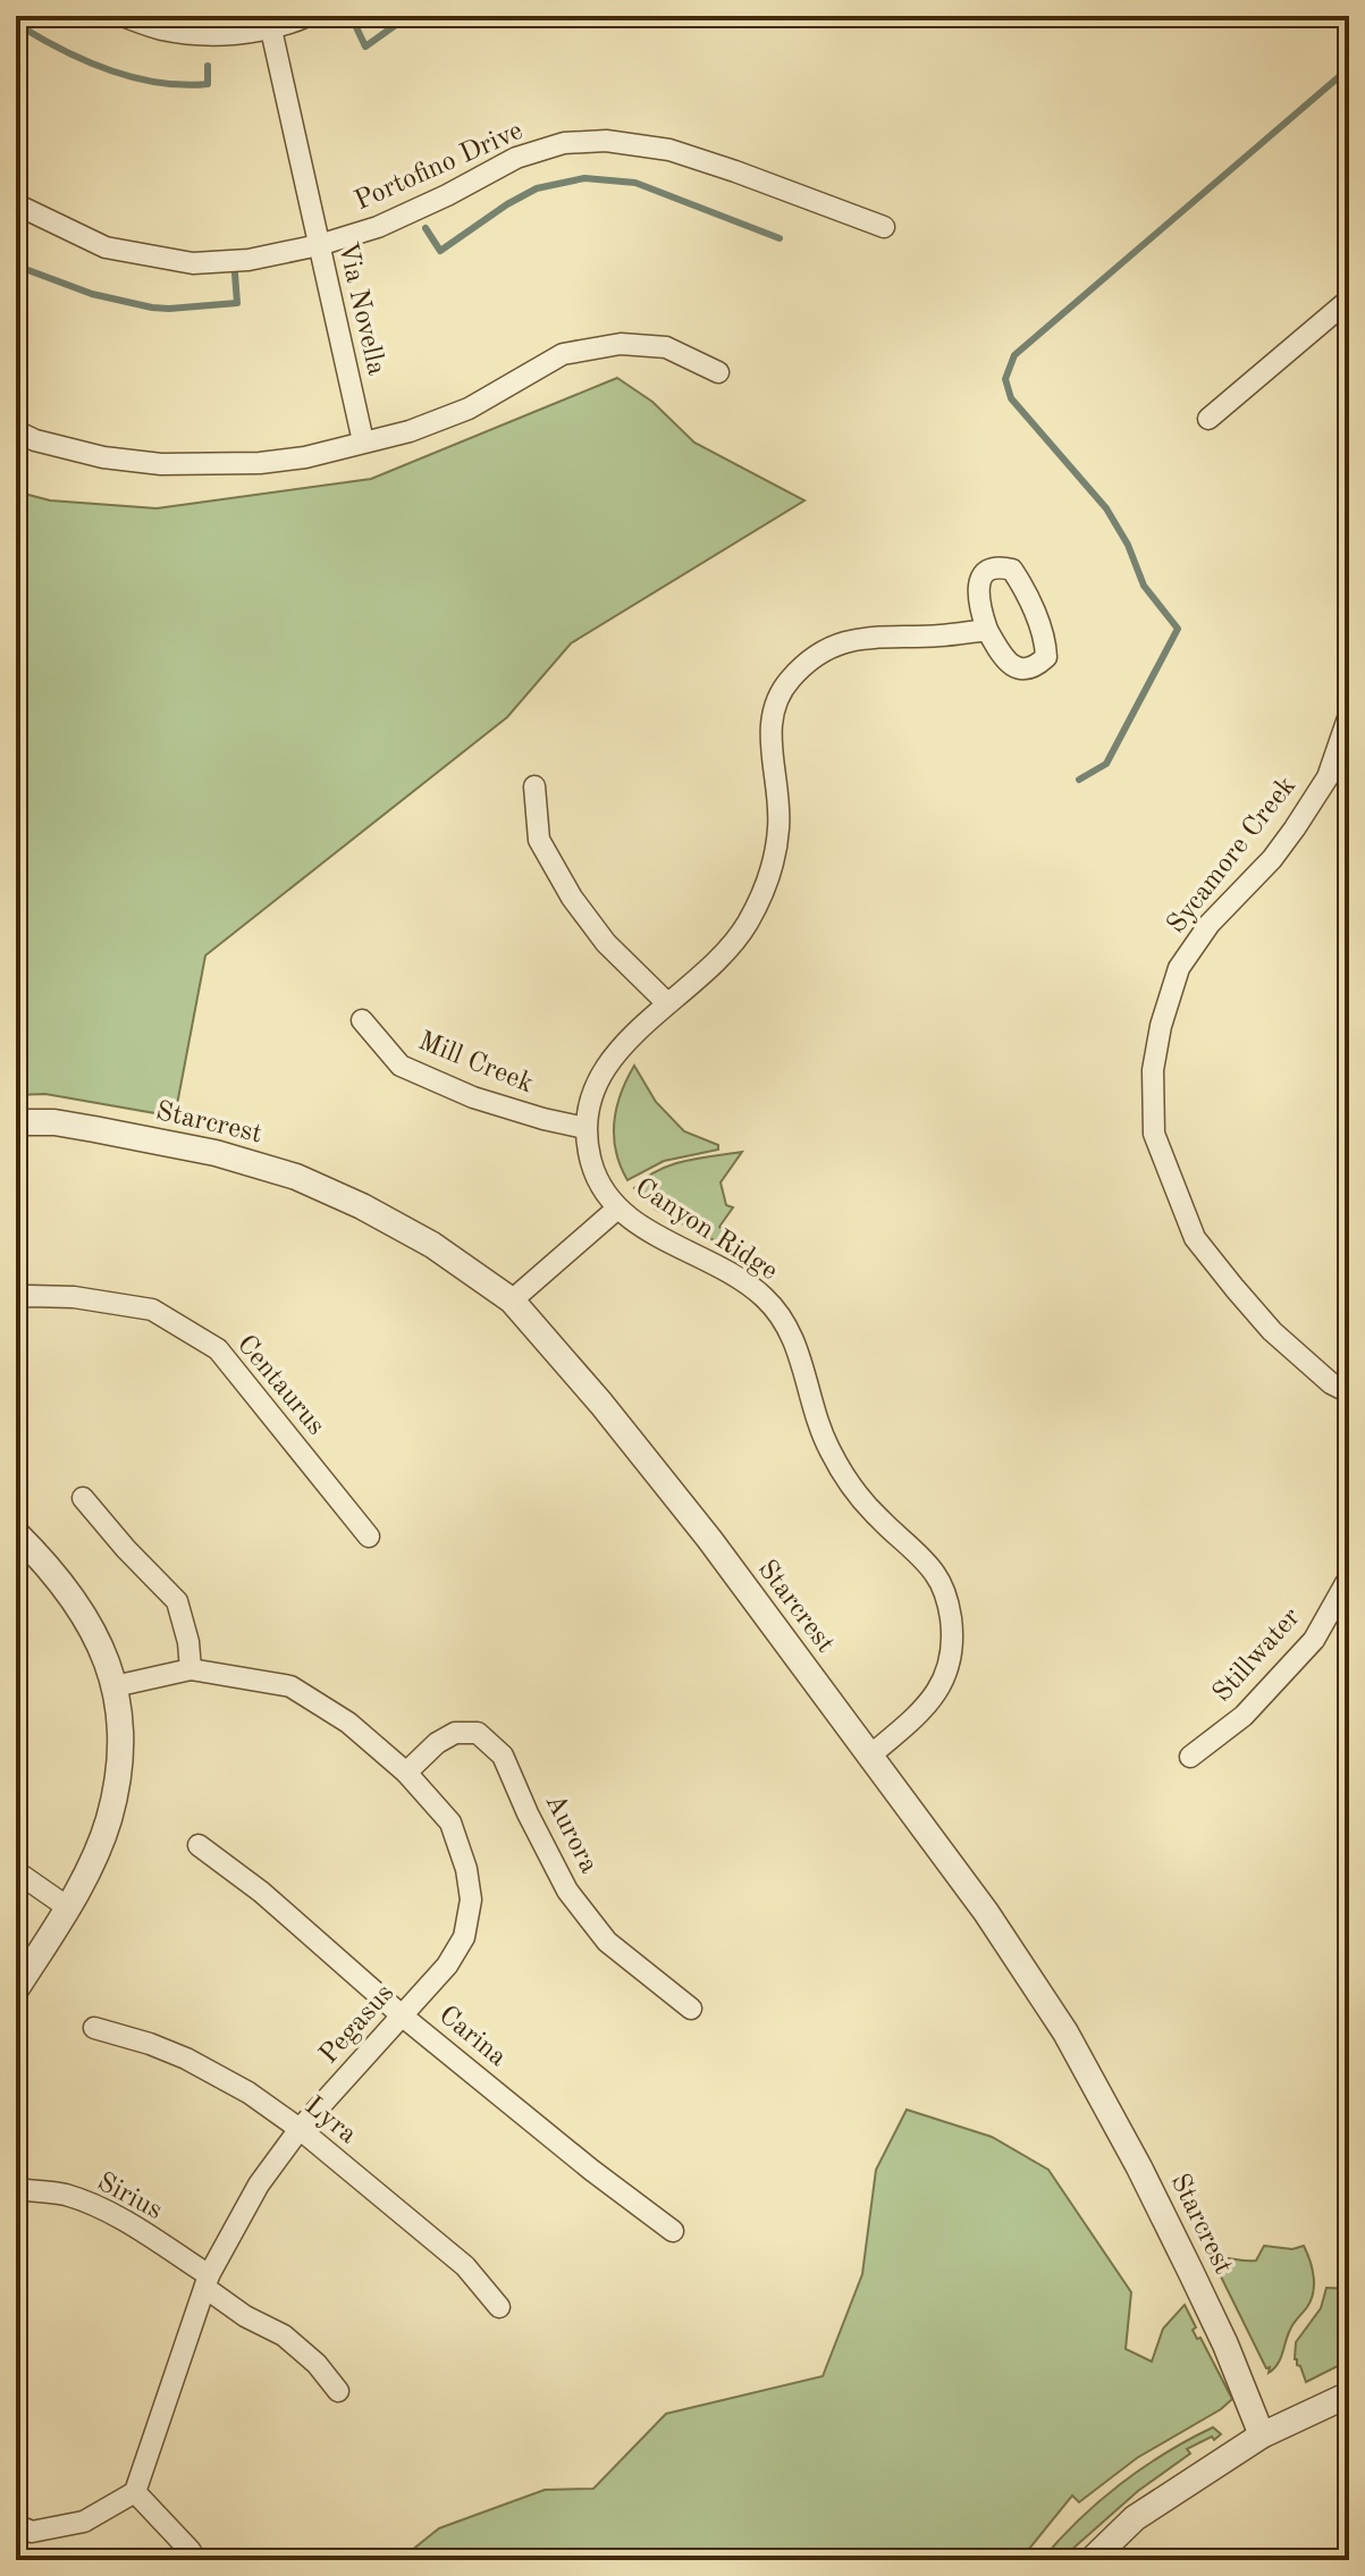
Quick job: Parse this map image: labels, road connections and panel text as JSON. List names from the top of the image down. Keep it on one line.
{"streets":{"street":["Portofino Drive","Via Novella","Sycamore Creek","Mill Creek","Starcrest","Canyon Ridge","Centaurus","Stillwater","Aurora","Pegasus","Carina","Lyra","Sirius"]},"crossings":[["Portofino Drive","Via Novella"],["Mill Creek","Canyon Ridge"],["Starcrest","Canyon Ridge"],["Aurora","Pegasus"],["Pegasus","Carina"],["Pegasus","Lyra"],["Pegasus","Sirius"]]}
